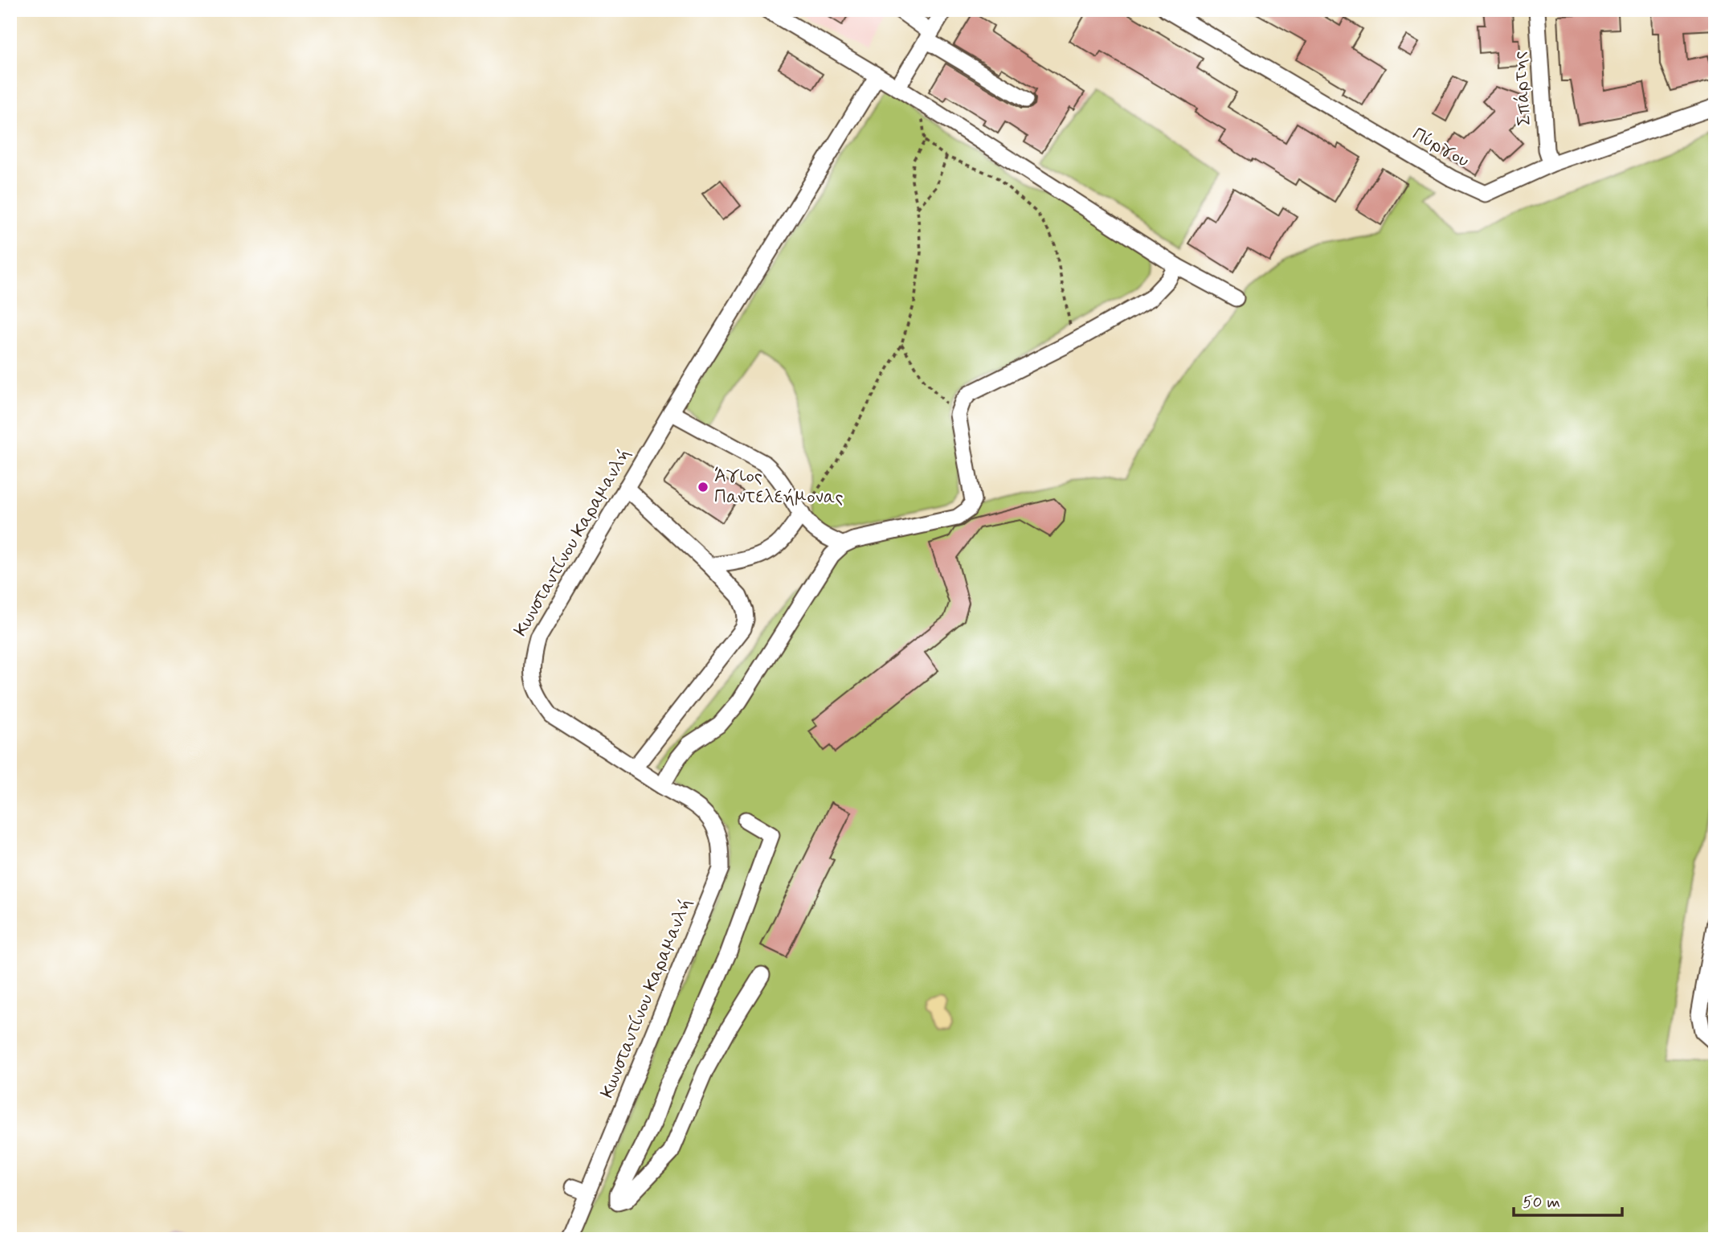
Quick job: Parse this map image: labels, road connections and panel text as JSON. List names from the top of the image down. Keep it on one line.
{"streets":{"street":["Σπάρτης","Πύργου","Κωνσταντίνου Καραμανλή"]},"crossings":[["Σπάρτης","Πύργου"]],"places":["Άγιος Παντελεήμονας"],"scale_bar":"50 m"}
